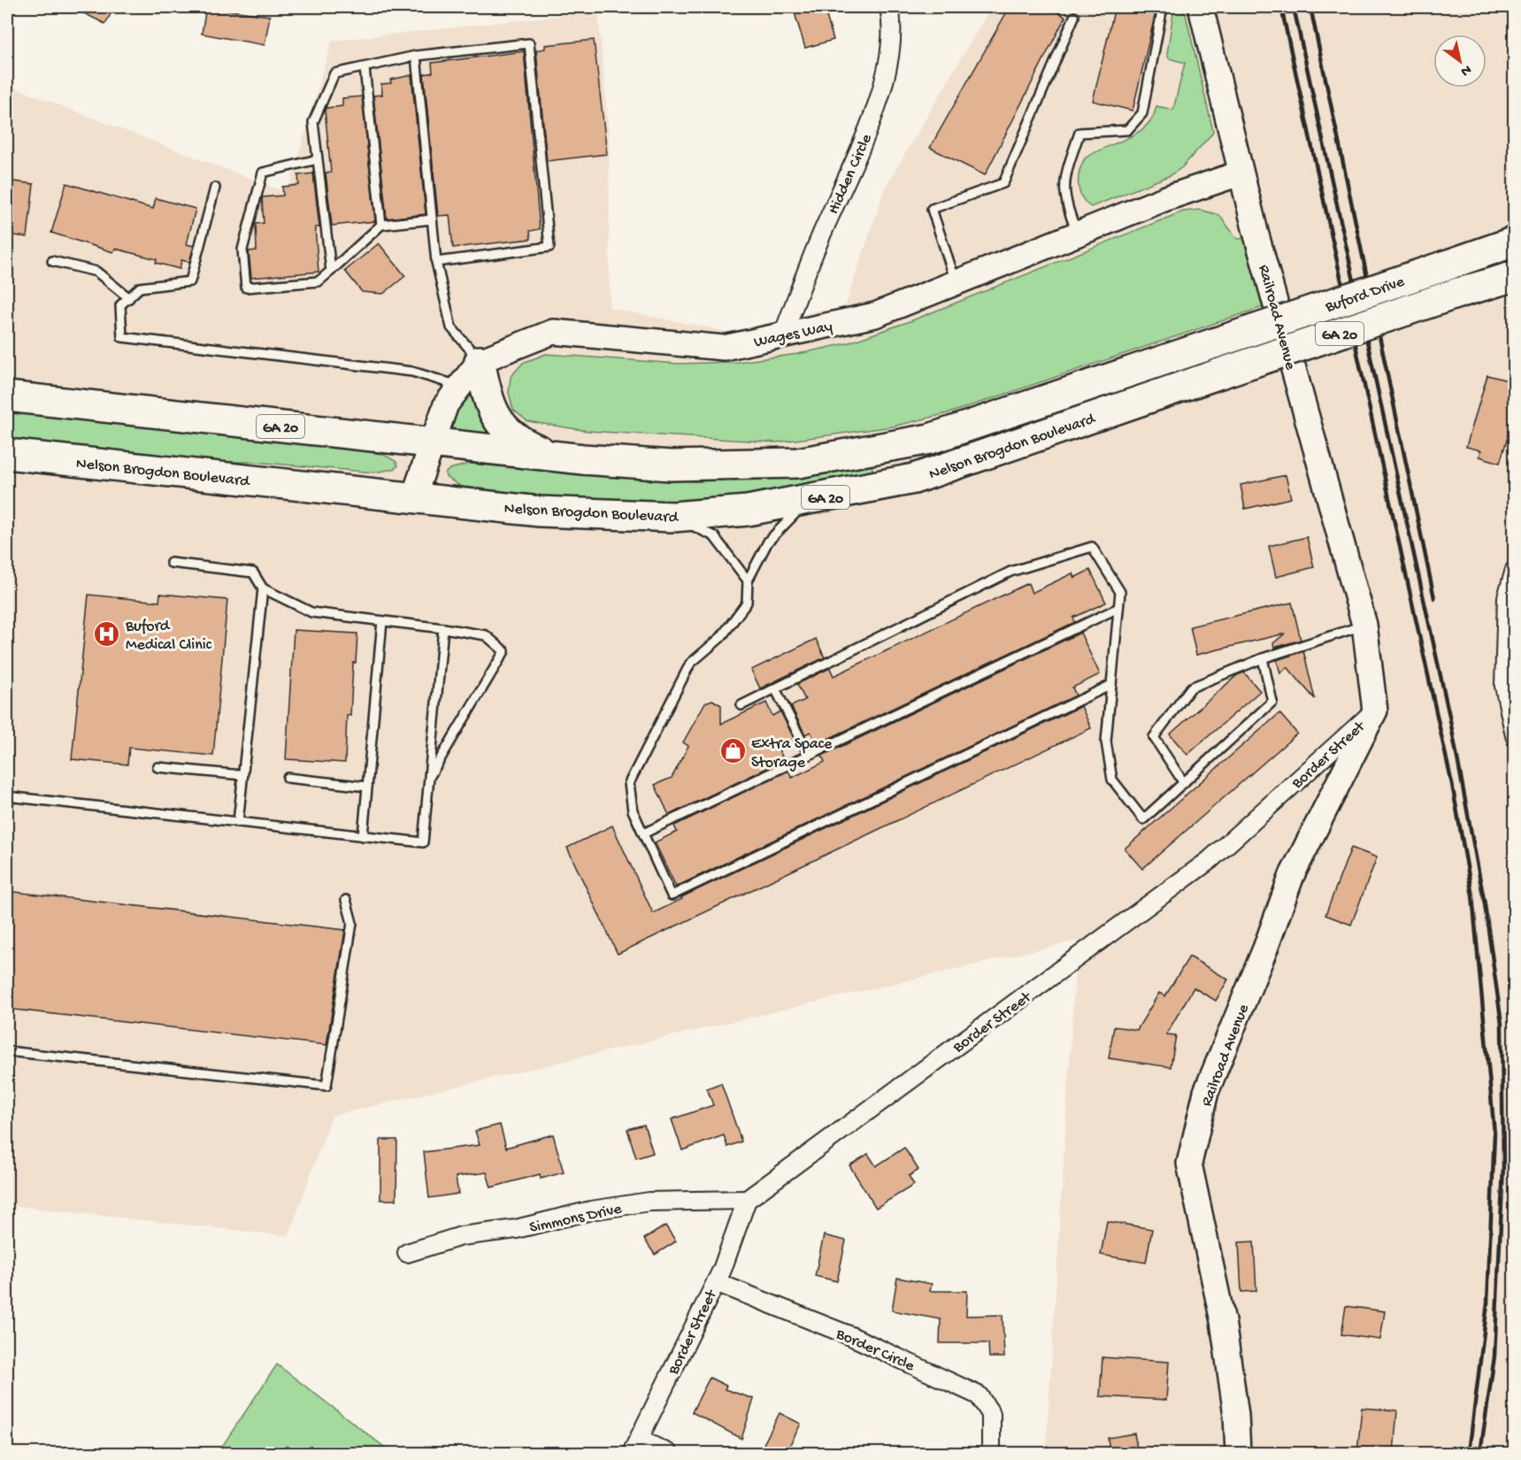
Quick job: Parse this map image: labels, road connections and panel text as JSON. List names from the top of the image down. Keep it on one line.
{"streets":{"highway":["Buford Drive","GA 20","Nelson Brogdon Boulevard"],"street":["Hidden Circle","Railroad Avenue","Wages Way","Border Street","Simmons Drive","Border Circle"]},"crossings":[["Hidden Circle","Wages Way"],["Buford Drive","Nelson Brogdon Boulevard"],["Railroad Avenue","Wages Way"],["Railroad Avenue","Border Street"],["Wages Way","Nelson Brogdon Boulevard"],["Border Street","Simmons Drive"],["Border Street","Border Circle"]],"places":{"hospital":["Buford Medical Clinic"],"shop":["Extra Space Storage"]},"north":"bottom right"}
